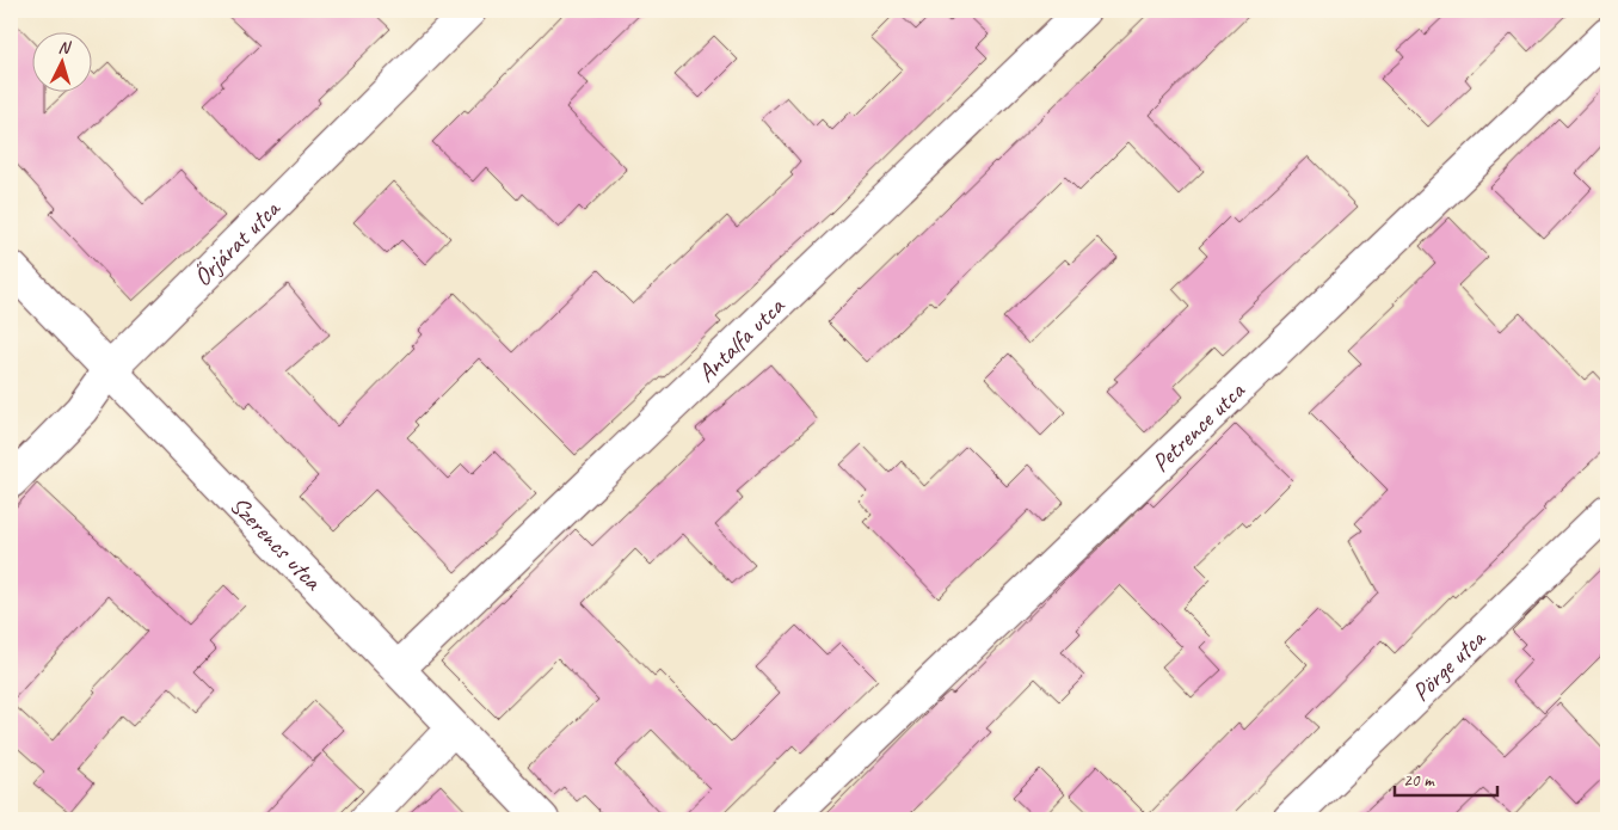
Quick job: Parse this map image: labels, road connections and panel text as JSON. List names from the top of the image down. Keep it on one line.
{"streets":{"street":["Őrjárat utca","Antalfa utca","Petrence utca","Szerencs utca","Pörge utca"]},"crossings":[["Őrjárat utca","Szerencs utca"],["Antalfa utca","Szerencs utca"]],"scale_bar":"20 m","north":"top"}
